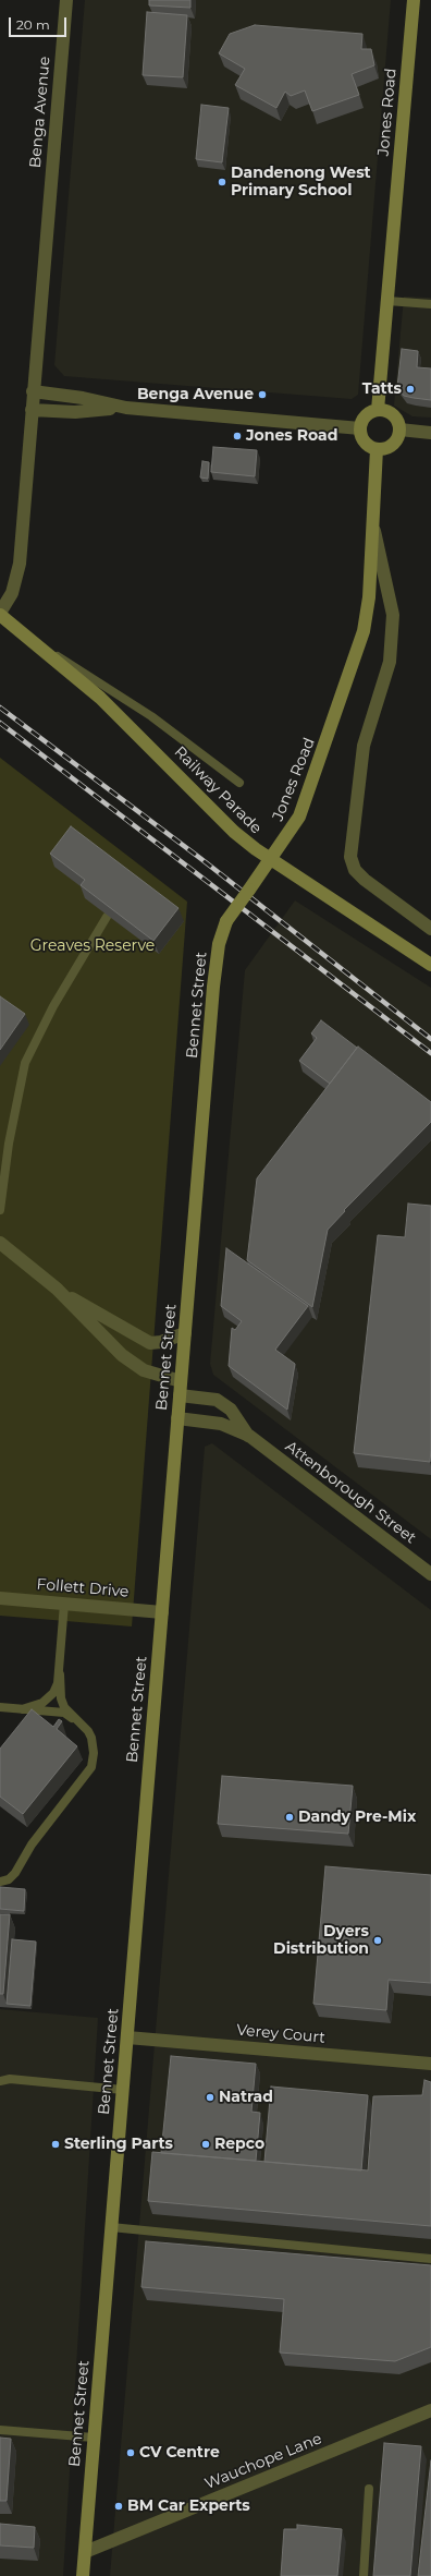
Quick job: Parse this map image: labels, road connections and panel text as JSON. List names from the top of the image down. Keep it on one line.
{"streets":{"main road":["Jones Road","Railway Parade","Bennet Street"],"street":["Benga Avenue","Attenborough Street","Follett Drive","Verey Court","Wauchope Lane"]},"crossings":[["Benga Avenue","Railway Parade"],["Jones Road","Railway Parade"],["Jones Road","Bennet Street"],["Railway Parade","Bennet Street"],["Bennet Street","Attenborough Street"],["Bennet Street","Follett Drive"],["Bennet Street","Verey Court"],["Bennet Street","Wauchope Lane"]],"parks":["Greaves Reserve"],"places":["Dandenong West Primary School","Tatts","Benga Avenue","Jones Road","Dandy Pre-Mix","Dyers Distribution","Natrad","Sterling Parts","Repco","CV Centre","BM Car Experts"],"scale_bar":"20 m"}
